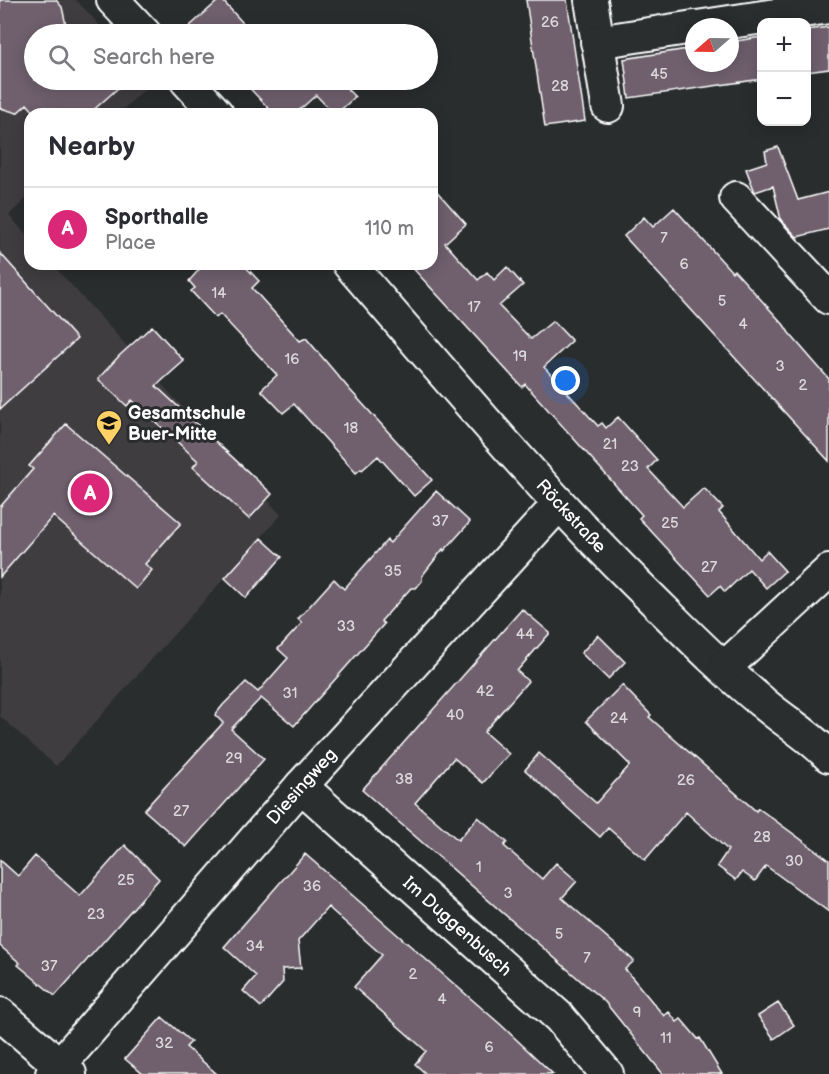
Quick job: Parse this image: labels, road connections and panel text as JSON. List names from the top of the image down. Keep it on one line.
{"streets":{"street":["Röckstraße","Diesingweg","Im Duggenbusch"]},"crossings":[["Röckstraße","Diesingweg"],["Diesingweg","Im Duggenbusch"]],"places":{"school or university":["Gesamtschule Buer-Mitte"]},"house_numbers":["26","45","28","7","6","14","5","17","4","19","16","3","2","18","21","23","37","25","27","35","33","44","42","31","40","24","29","38","26","27","28","30","1","25","36","3","23","5","34","7","37","2","4","9","11","32","6"],"north":"left","page":{"map_buttons":["+","−"],"search":"Search here","heading":"Nearby","list":[{"mark":"A","name":"Sporthalle","note":"Place","value":"110 m"}],"pins":"A"}}
